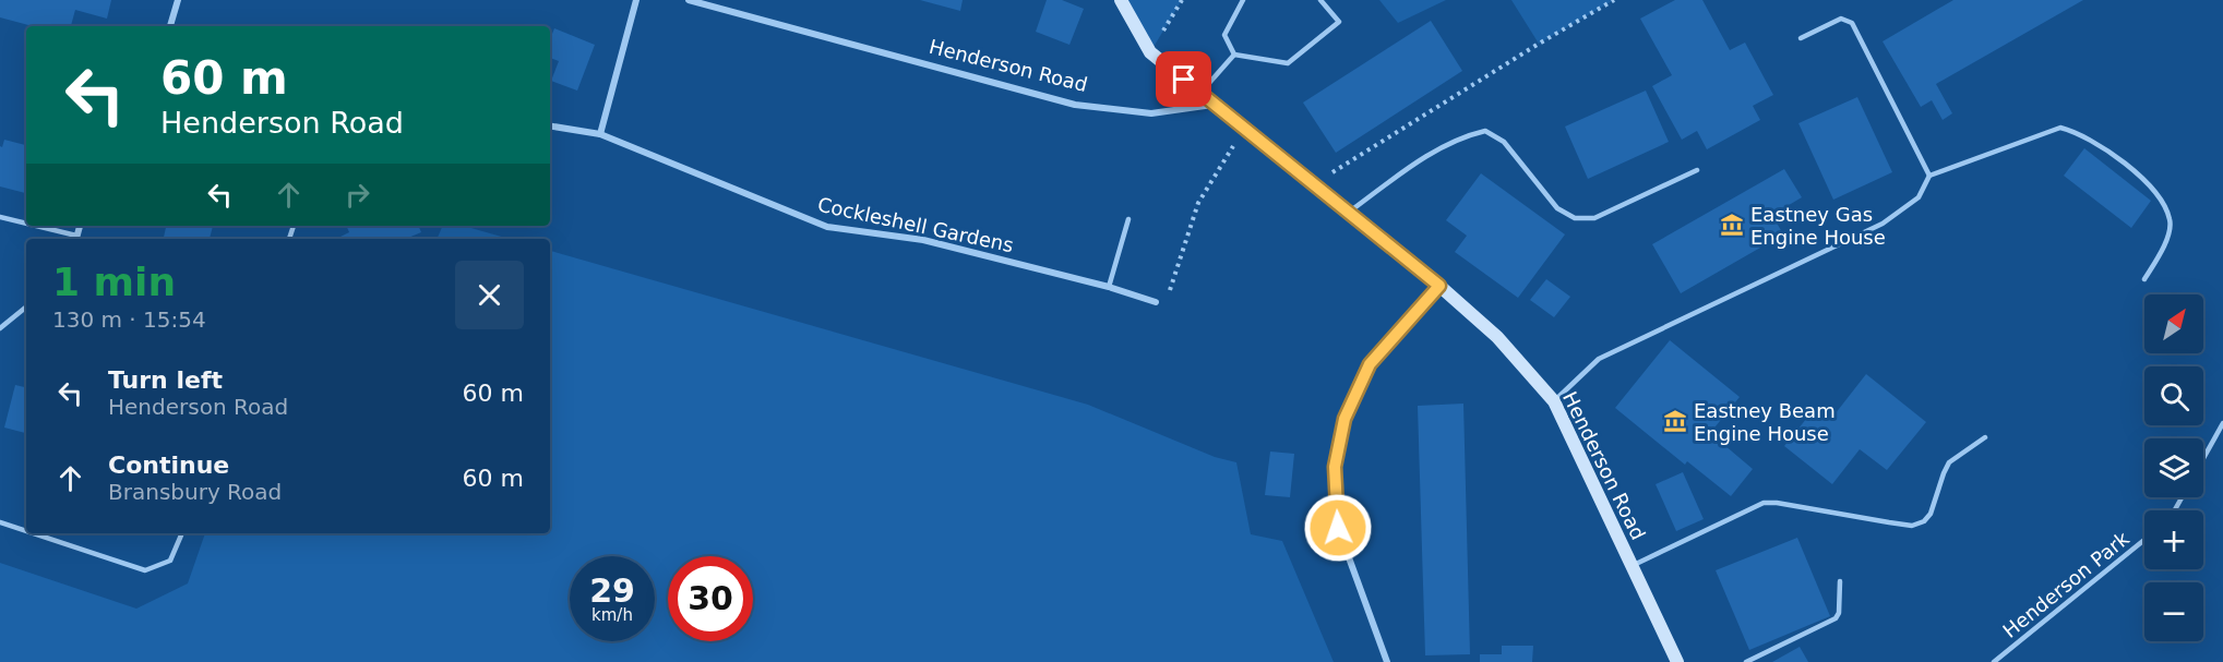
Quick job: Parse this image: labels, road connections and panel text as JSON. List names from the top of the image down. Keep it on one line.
{"streets":{"street":["Henderson Road","Cockleshell Gardens"],"lane":["Henderson Park"]},"places":{"museum":["Eastney Gas Engine House","Eastney Beam Engine House"]},"north":"top right","page":{"turn":["60 m","Henderson Road"],"heading":["1 min","130 m · 15:54"],"map_buttons":["+","−"],"list":[{"name":"Turn left","note":"Henderson Road","value":"60 m"},{"name":"Continue","note":"Bransbury Road","value":"60 m"}],"speed":"29 km/h","limit":"30"}}
